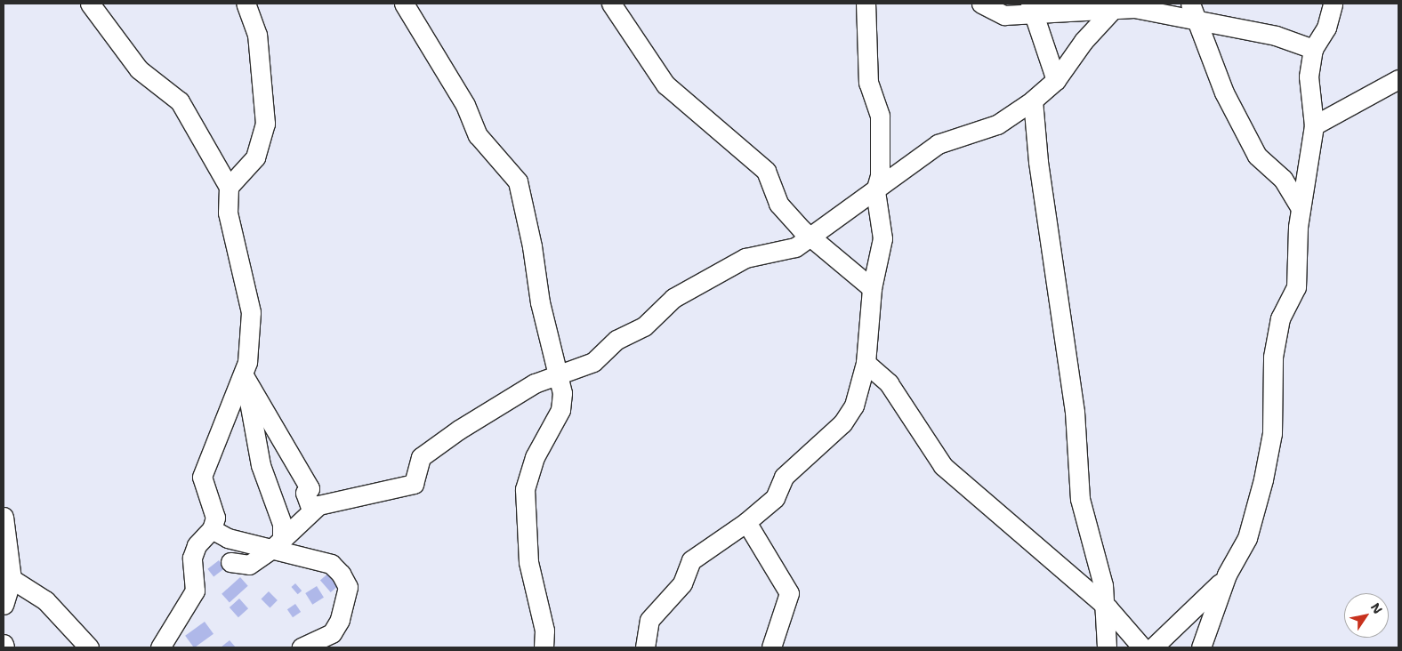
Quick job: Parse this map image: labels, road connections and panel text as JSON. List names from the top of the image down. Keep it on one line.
{"north":"top right"}
